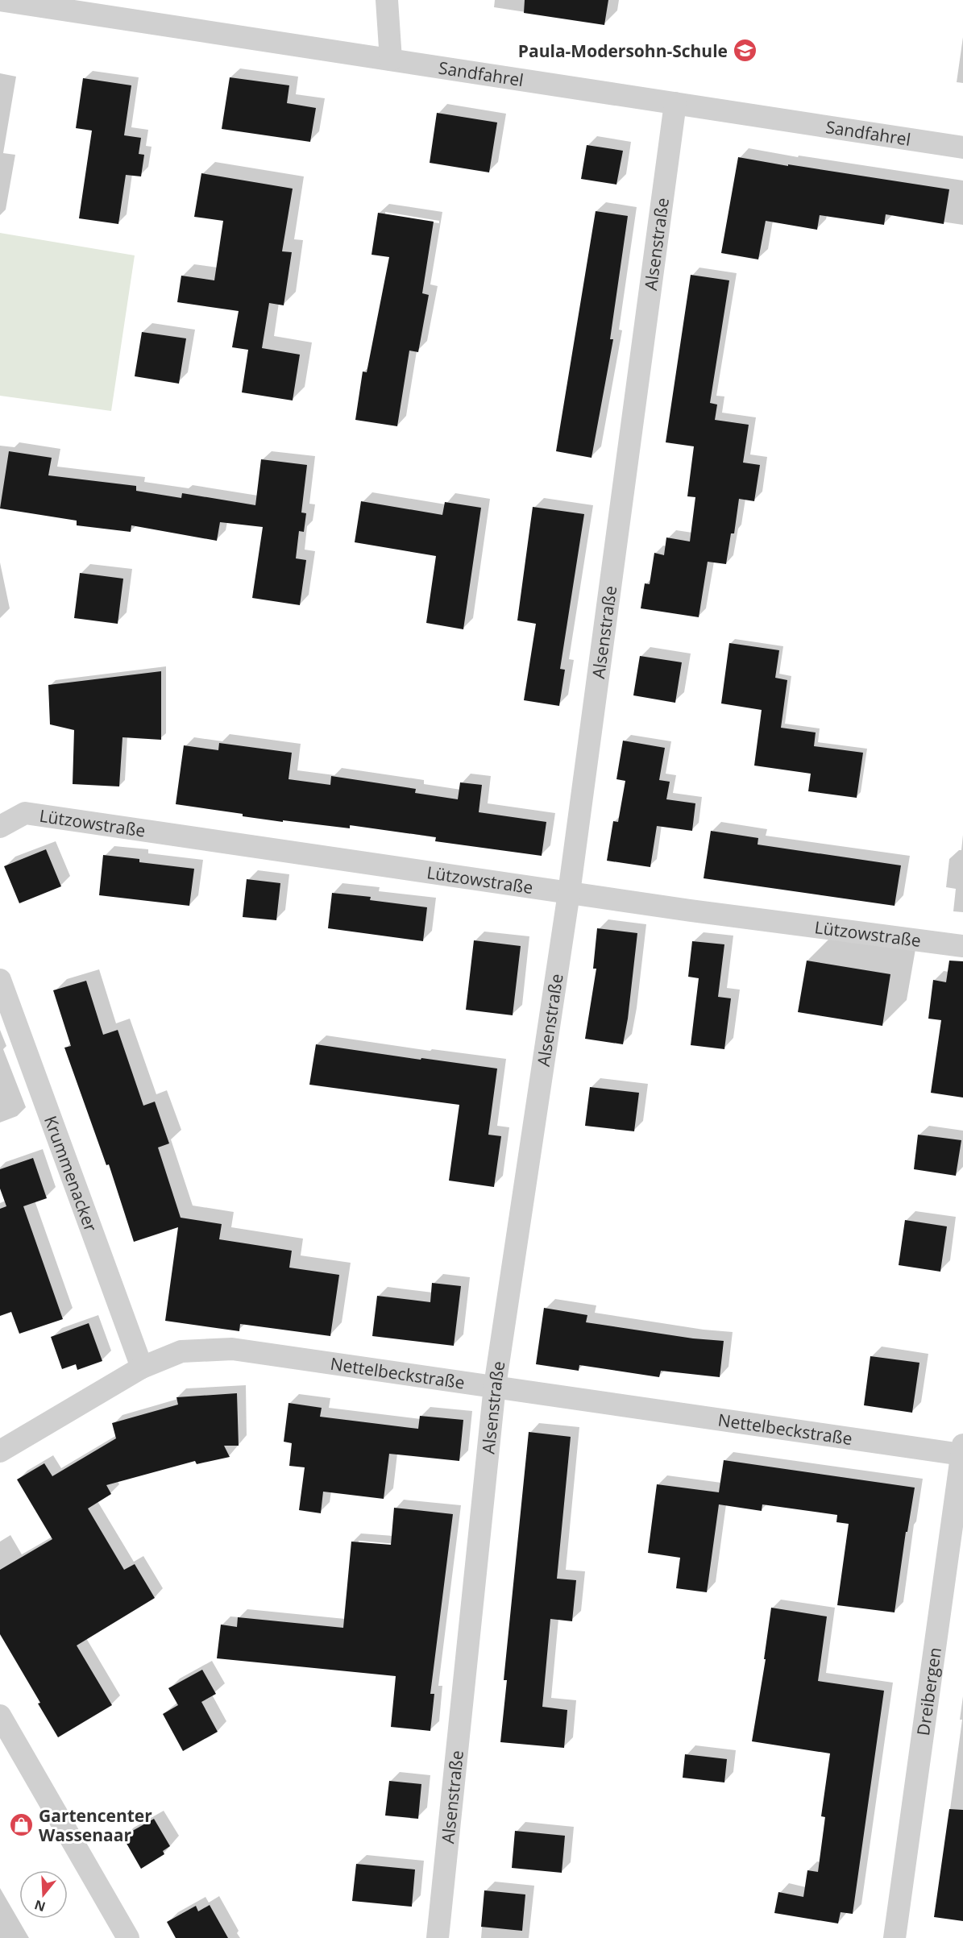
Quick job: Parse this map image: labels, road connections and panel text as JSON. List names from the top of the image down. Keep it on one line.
{"streets":{"street":["Sandfahrel","Alsenstraße","Lützowstraße","Krummenacker","Nettelbeckstraße","Dreibergen"]},"crossings":[["Sandfahrel","Alsenstraße"],["Alsenstraße","Lützowstraße"],["Alsenstraße","Nettelbeckstraße"],["Krummenacker","Nettelbeckstraße"],["Nettelbeckstraße","Dreibergen"]],"places":{"school or university":["Paula-Modersohn-Schule"],"shop":["Gartencenter Wassenaar"]},"north":"bottom"}
